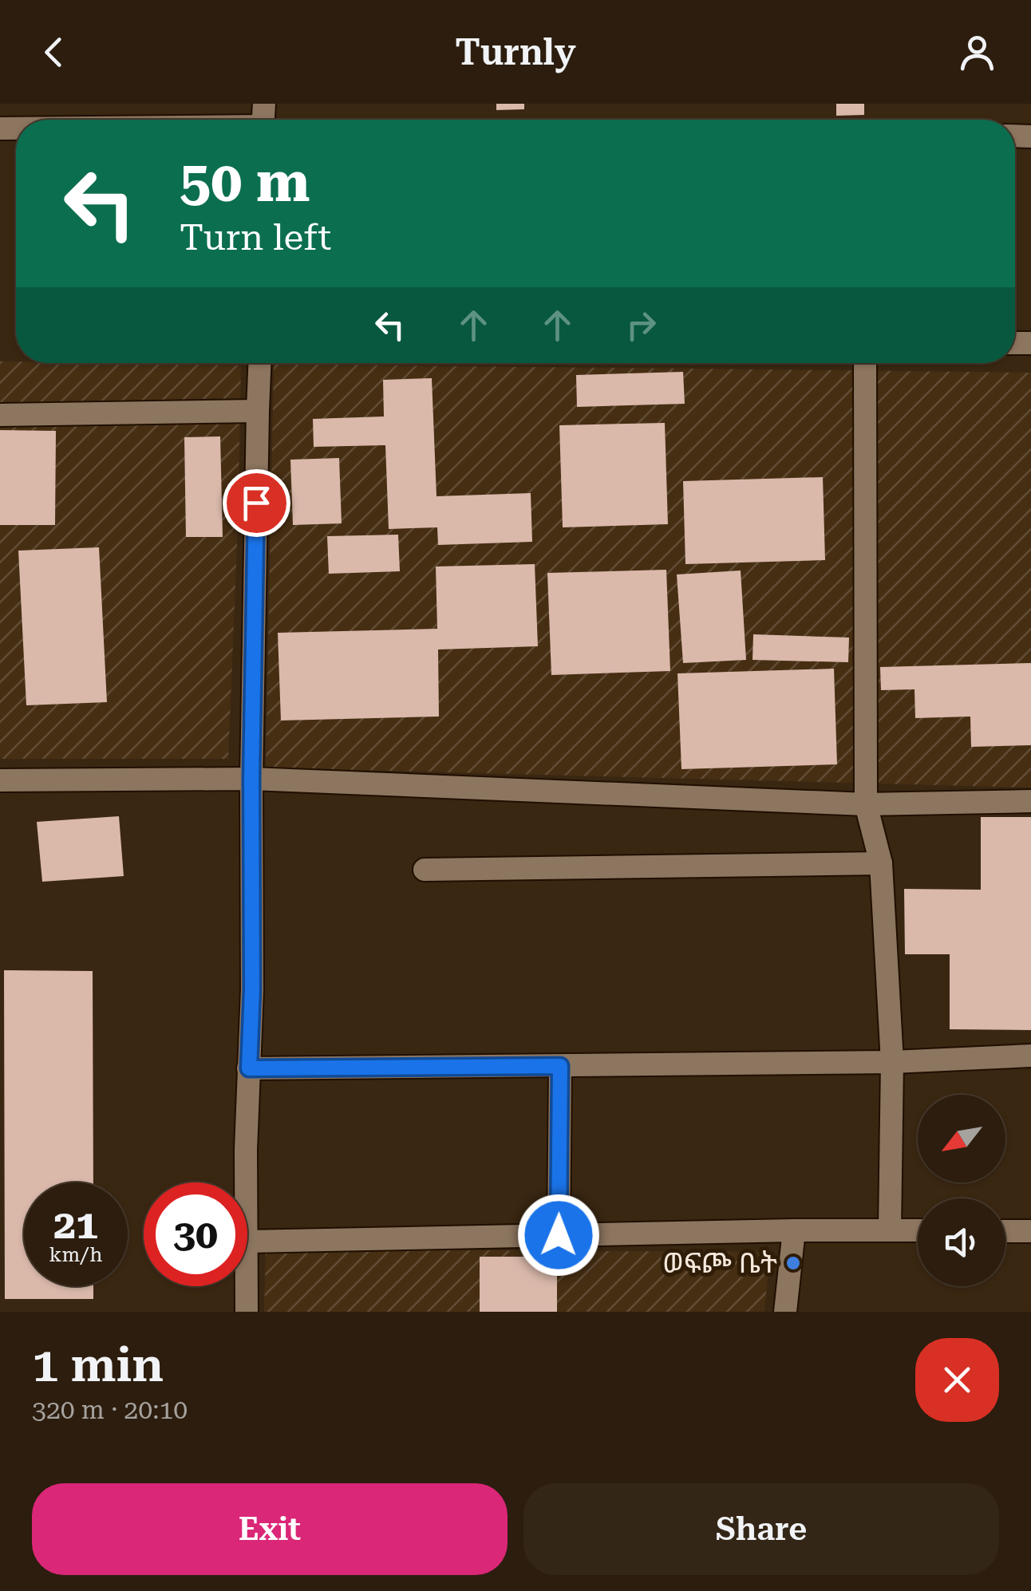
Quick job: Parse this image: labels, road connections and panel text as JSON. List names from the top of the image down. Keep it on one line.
{"places":["ወፍጮ ቤት"],"north":"bottom left","page":{"header":"Turnly","turn":["50 m","Turn left"],"speed":"21 km/h","limit":"30","heading":["1 min","320 m · 20:10"],"buttons":["Exit","Share"]}}
